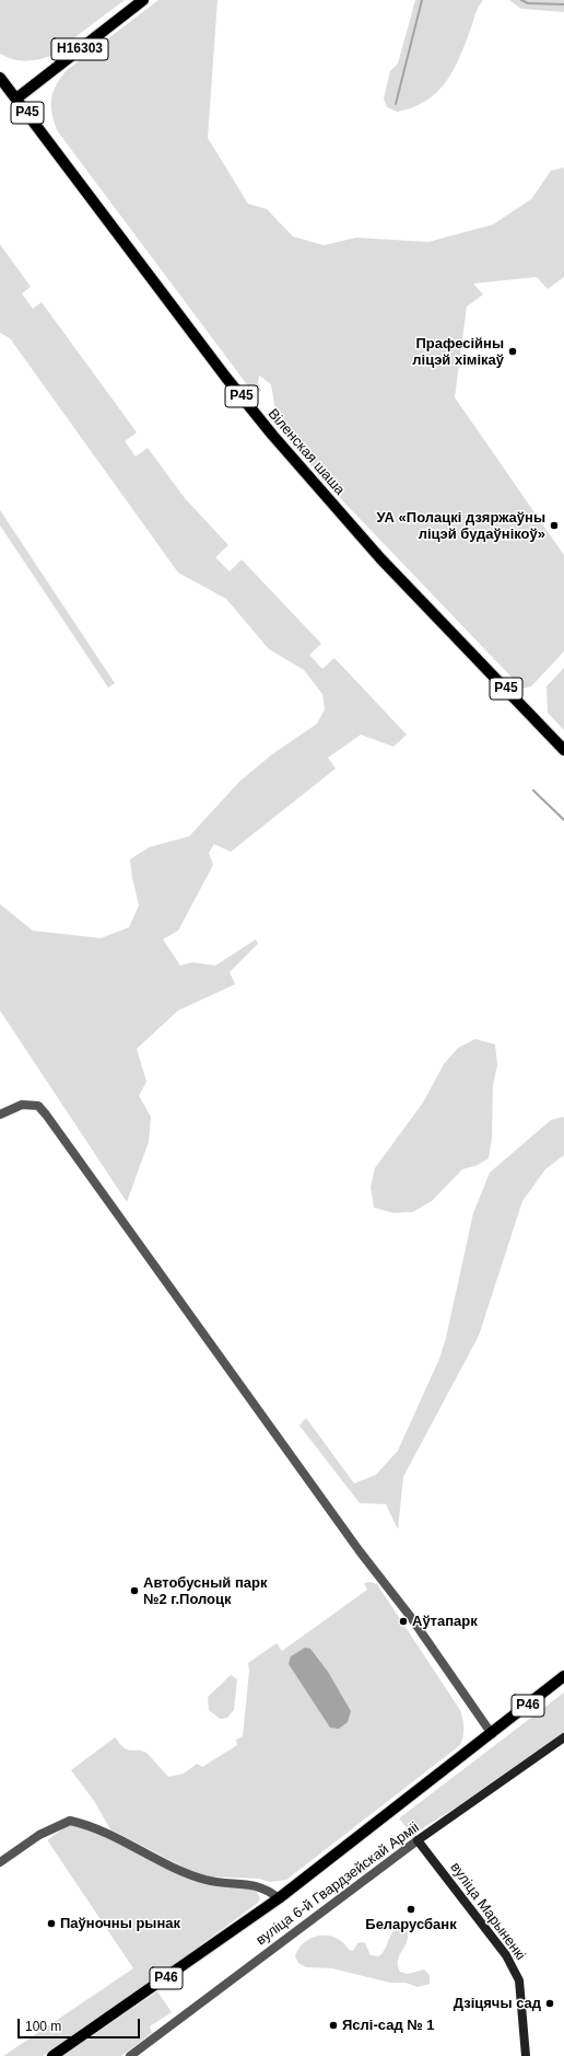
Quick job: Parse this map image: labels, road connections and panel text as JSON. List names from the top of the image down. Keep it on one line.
{"streets":{"main road":["Н16303","Р45","Віленская шаша","Р46"],"street":["вуліца 6-й Гвардзейскай Арміі","вуліца Марыненкі"]},"crossings":[["Н16303","Р45"],["Н16303","Віленская шаша"],["Р45","Віленская шаша"],["вуліца 6-й Гвардзейскай Арміі","вуліца Марыненкі"]],"places":["Прафесійны ліцэй хімікаў","УА «Полацкі дзяржаўны ліцэй будаўнікоў»","Автобусный парк №2 г.Полоцк","Аўтапарк","Беларусбанк","Паўночны рынак","Дзіцячы сад","Яслі-сад № 1"],"scale_bar":"100 m"}
